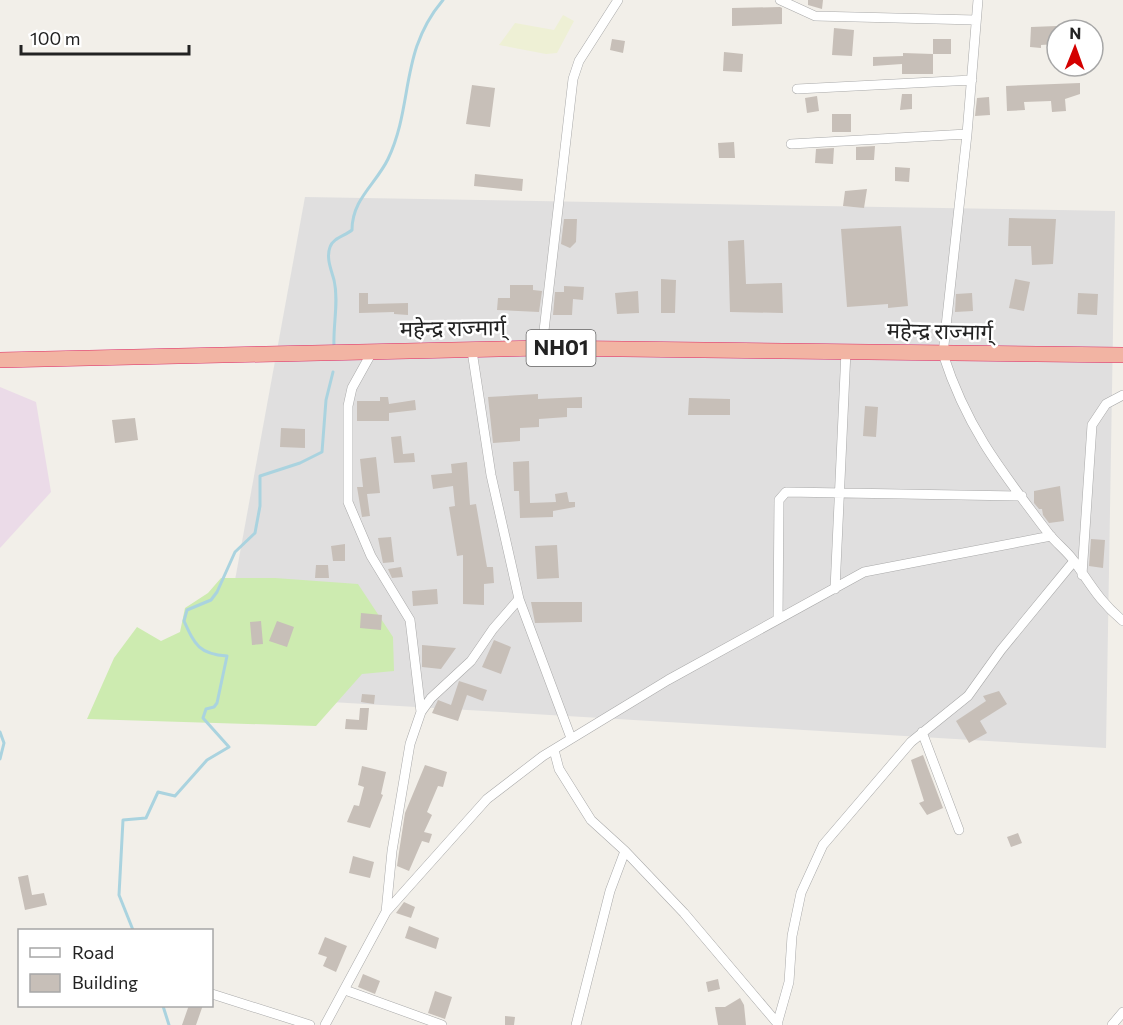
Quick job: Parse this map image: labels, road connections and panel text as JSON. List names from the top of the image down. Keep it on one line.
{"streets":{"highway":["महेन्द्र राज्मार्ग्","NH01"]},"legend":["Road","Building"],"scale_bar":"100 m","north":"top"}
